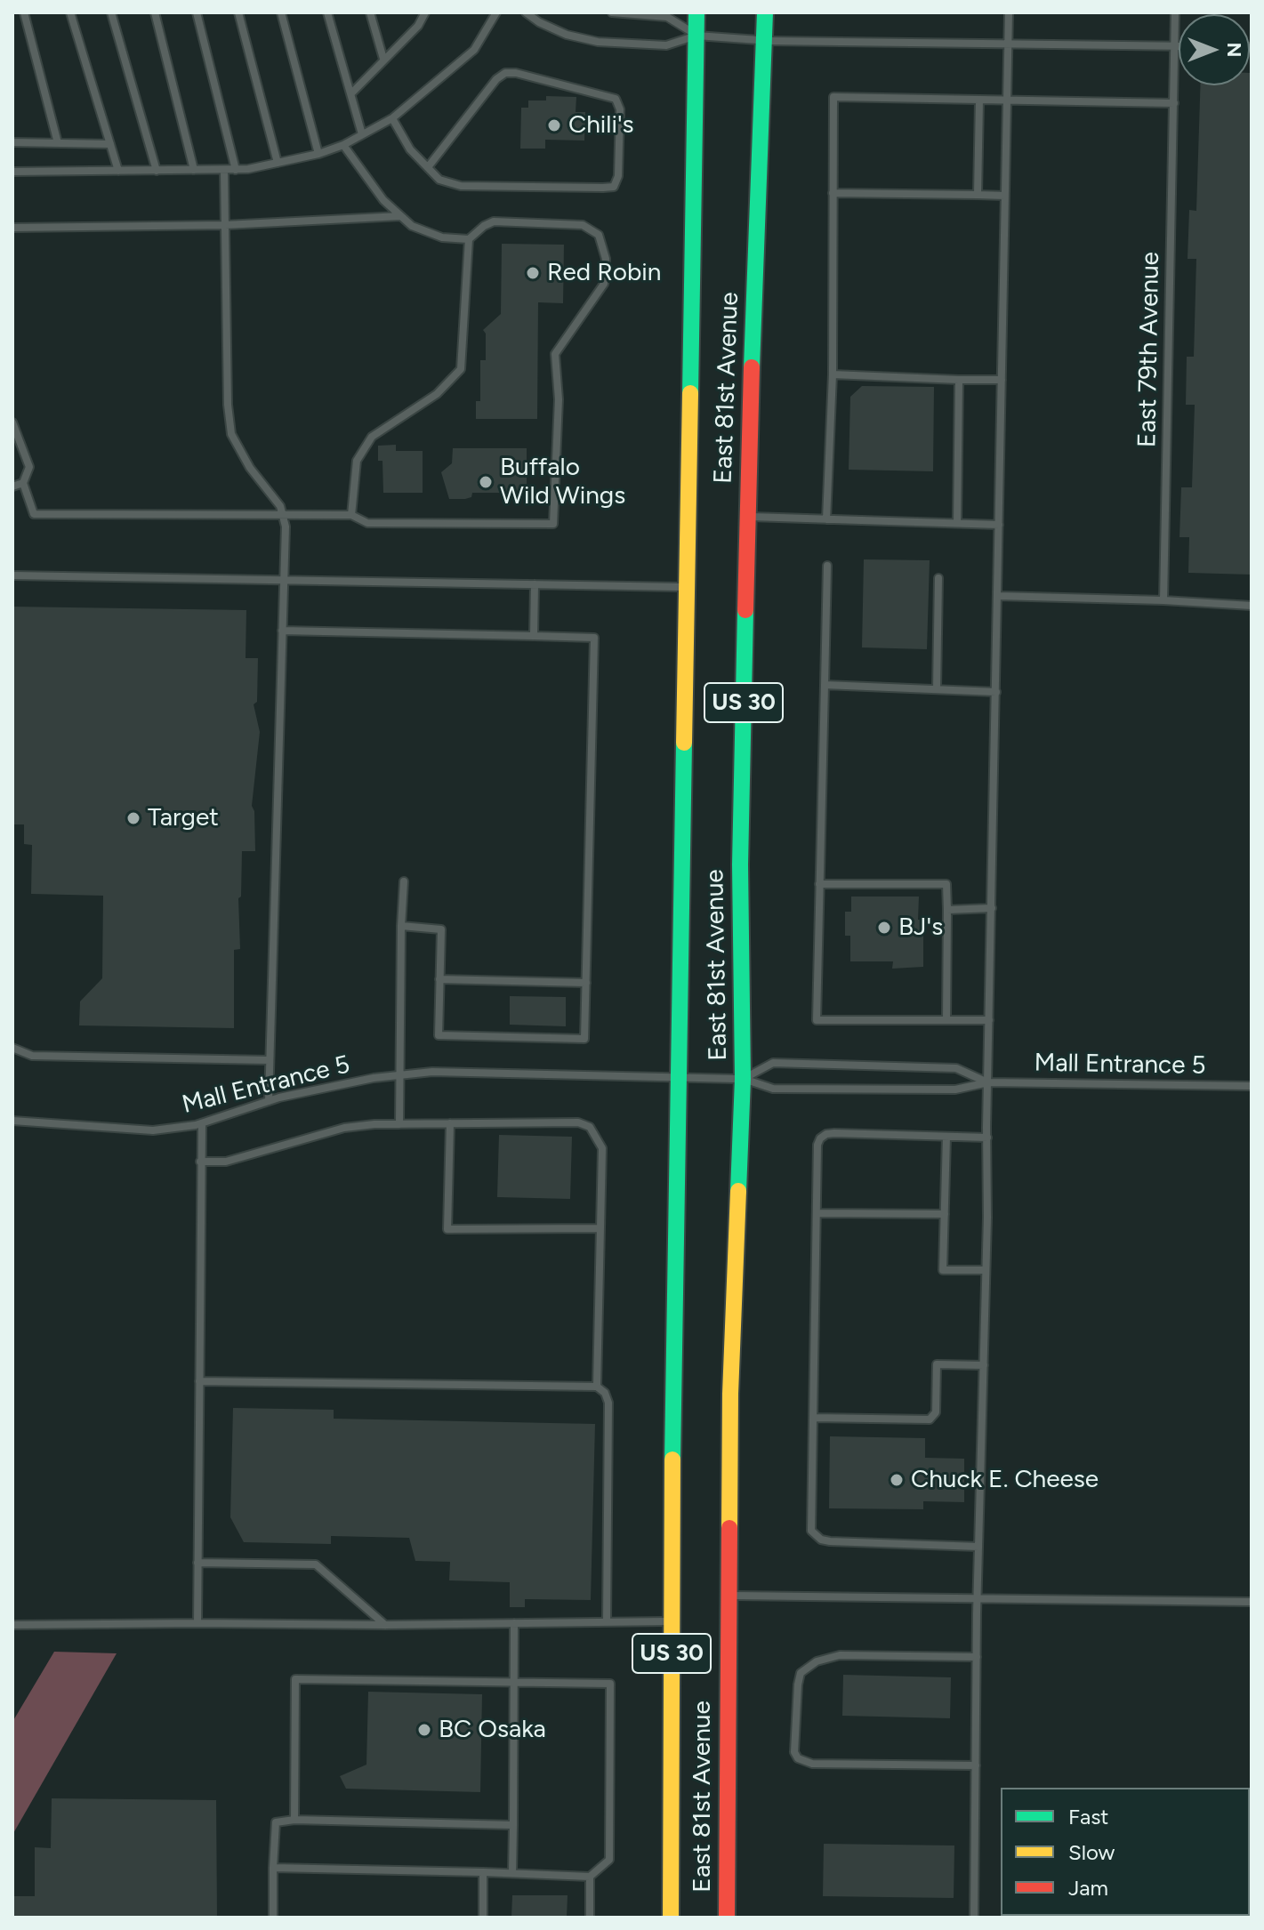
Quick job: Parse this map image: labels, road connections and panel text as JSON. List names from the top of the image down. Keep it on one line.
{"streets":{"highway":["East 81st Avenue","US 30"],"lane":["East 79th Avenue","Mall Entrance 5"]},"crossings":[["East 81st Avenue","Mall Entrance 5"]],"places":["Chili's","Red Robin","Buffalo Wild Wings","Target","BJ's","Chuck E. Cheese","BC Osaka"],"legend":["Fast","Slow","Jam"],"north":"right"}
